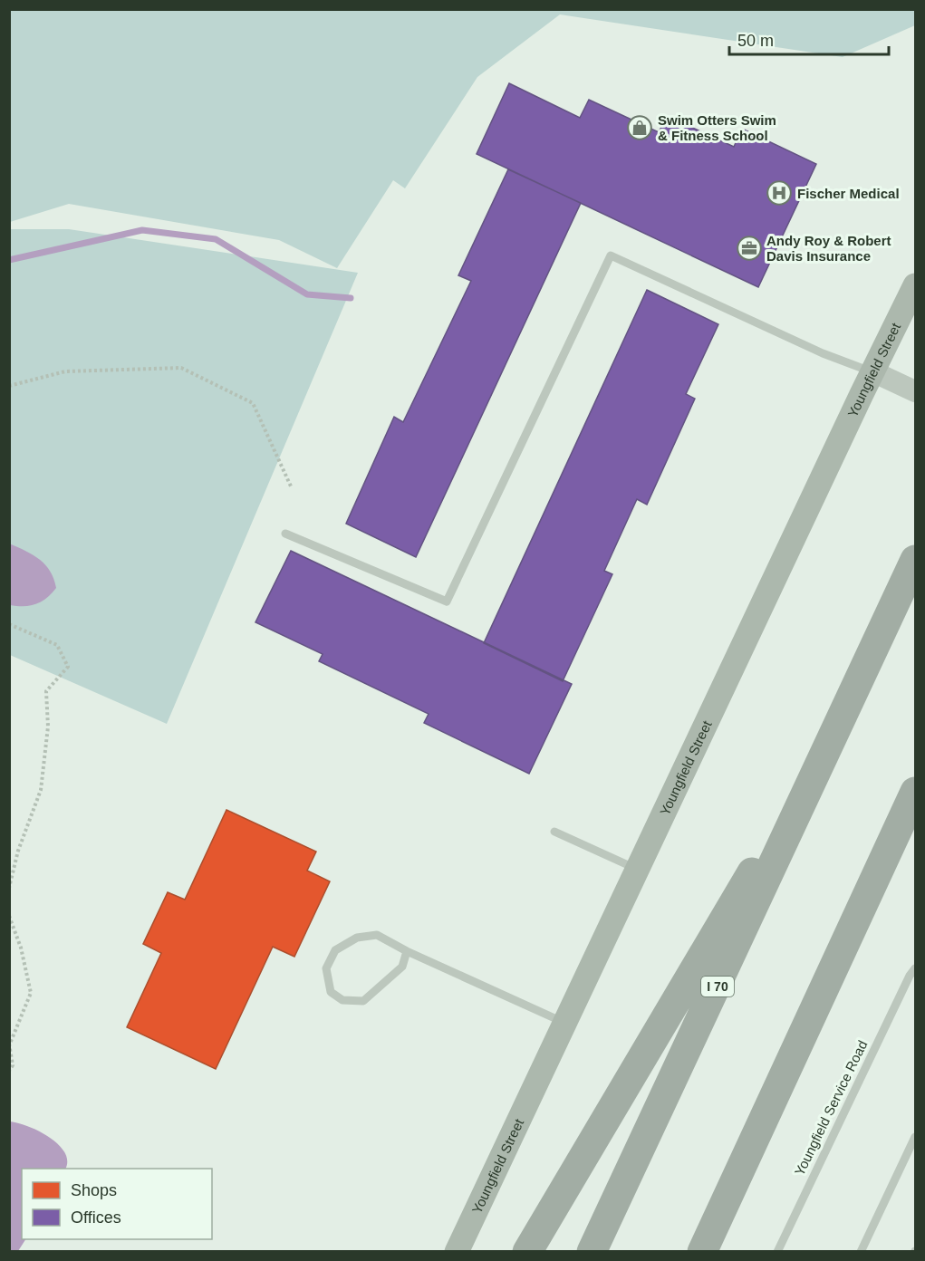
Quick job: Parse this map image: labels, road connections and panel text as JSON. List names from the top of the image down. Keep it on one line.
{"streets":{"highway":["I 70"],"main road":["Youngfield Street"],"lane":["Youngfield Service Road"]},"places":{"shop":["Swim Otters Swim & Fitness School"],"hospital":["Fischer Medical"],"office":["Andy Roy & Robert Davis Insurance"]},"legend":["Shops","Offices"],"scale_bar":"50 m"}
